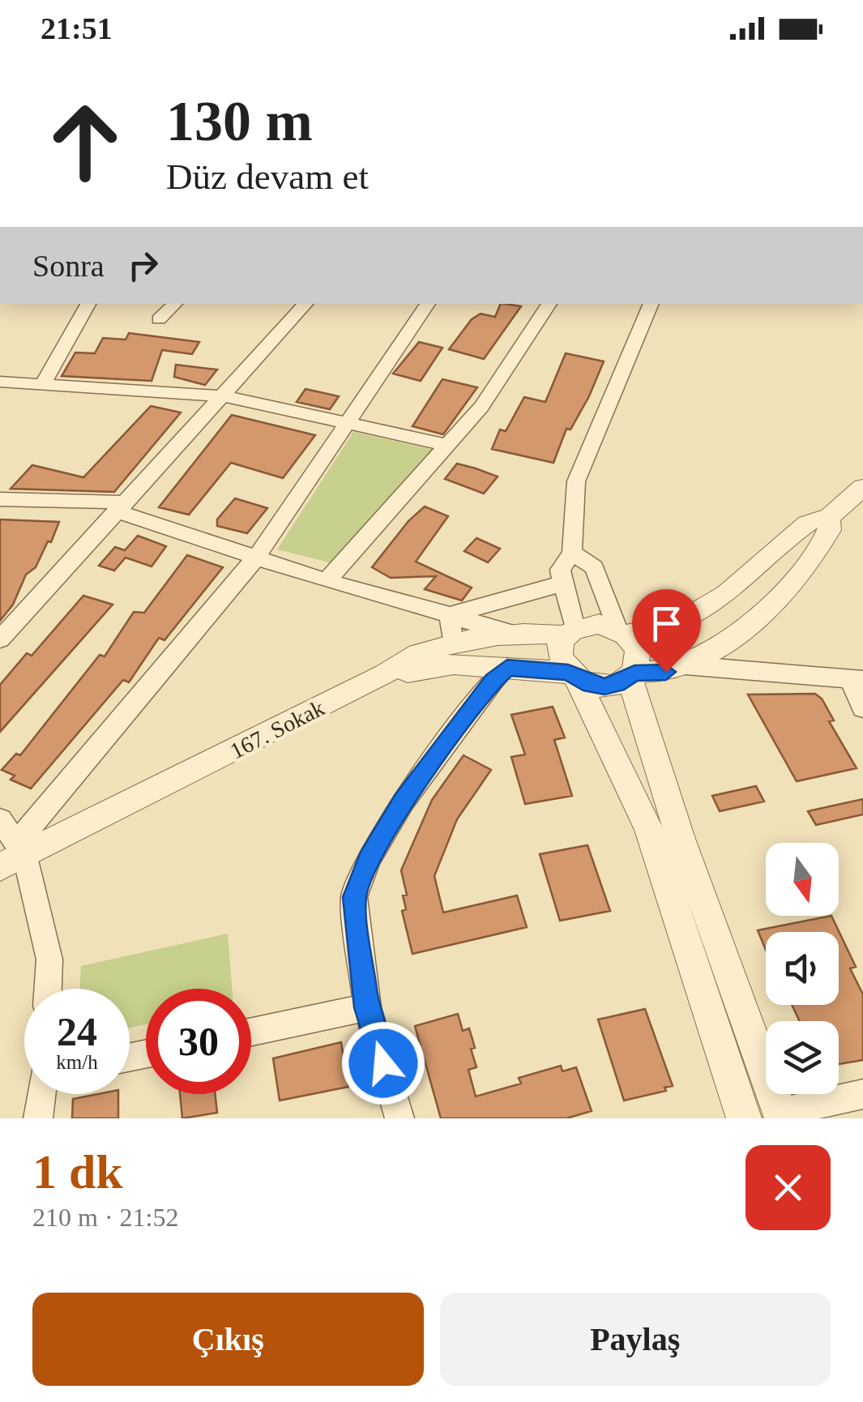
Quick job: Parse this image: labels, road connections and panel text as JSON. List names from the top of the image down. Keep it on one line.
{"streets":{"street":["167. Sokak"]},"north":"bottom","page":{"status":"21:51","turn":["130 m","Düz devam et"],"then":"Sonra","speed":"24 km/h","limit":"30","heading":["1 dk","210 m · 21:52"],"buttons":["Çıkış","Paylaş"]}}
